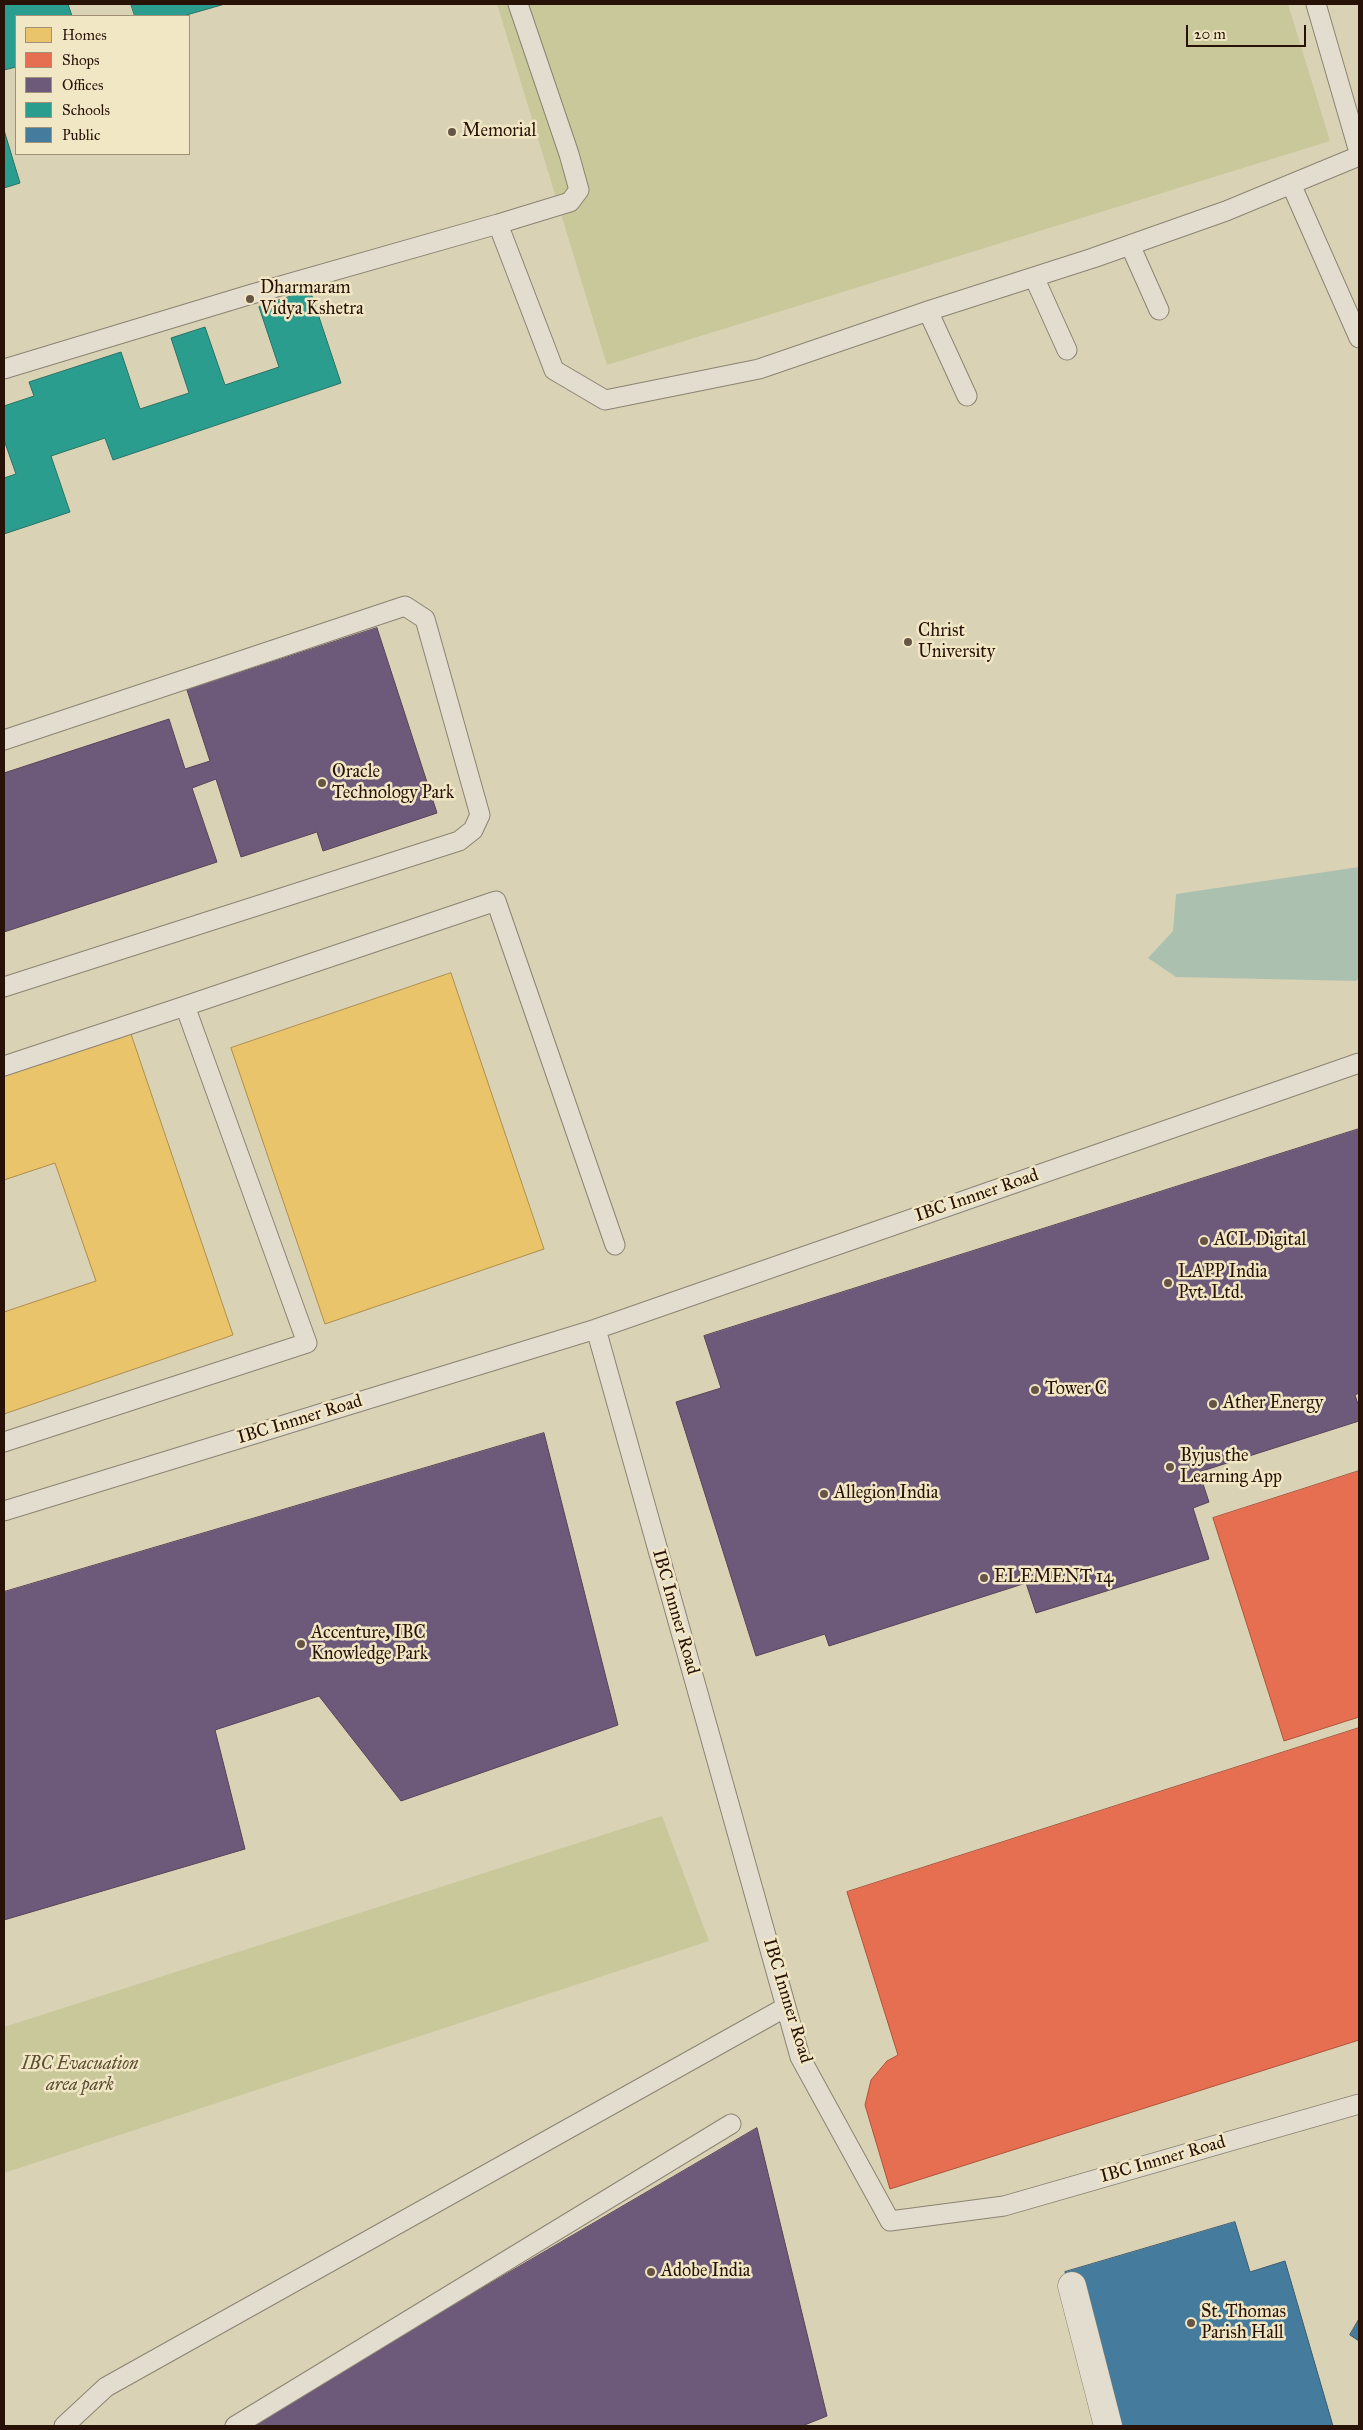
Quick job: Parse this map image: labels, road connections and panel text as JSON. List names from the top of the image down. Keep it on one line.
{"streets":{"lane":["IBC Innner Road"]},"parks":["IBC Evacuation area park"],"places":["Memorial","Dharmaram Vidya Kshetra","Christ University","Oracle Technology Park","ACL Digital","LAPP India Pvt. Ltd.","Tower C","Ather Energy","Byjus the Learning App","Allegion India","ELEMENT 14","Accenture, IBC Knowledge Park","Adobe India","St. Thomas Parish Hall"],"legend":["Homes","Shops","Offices","Schools","Public"],"scale_bar":"20 m"}
